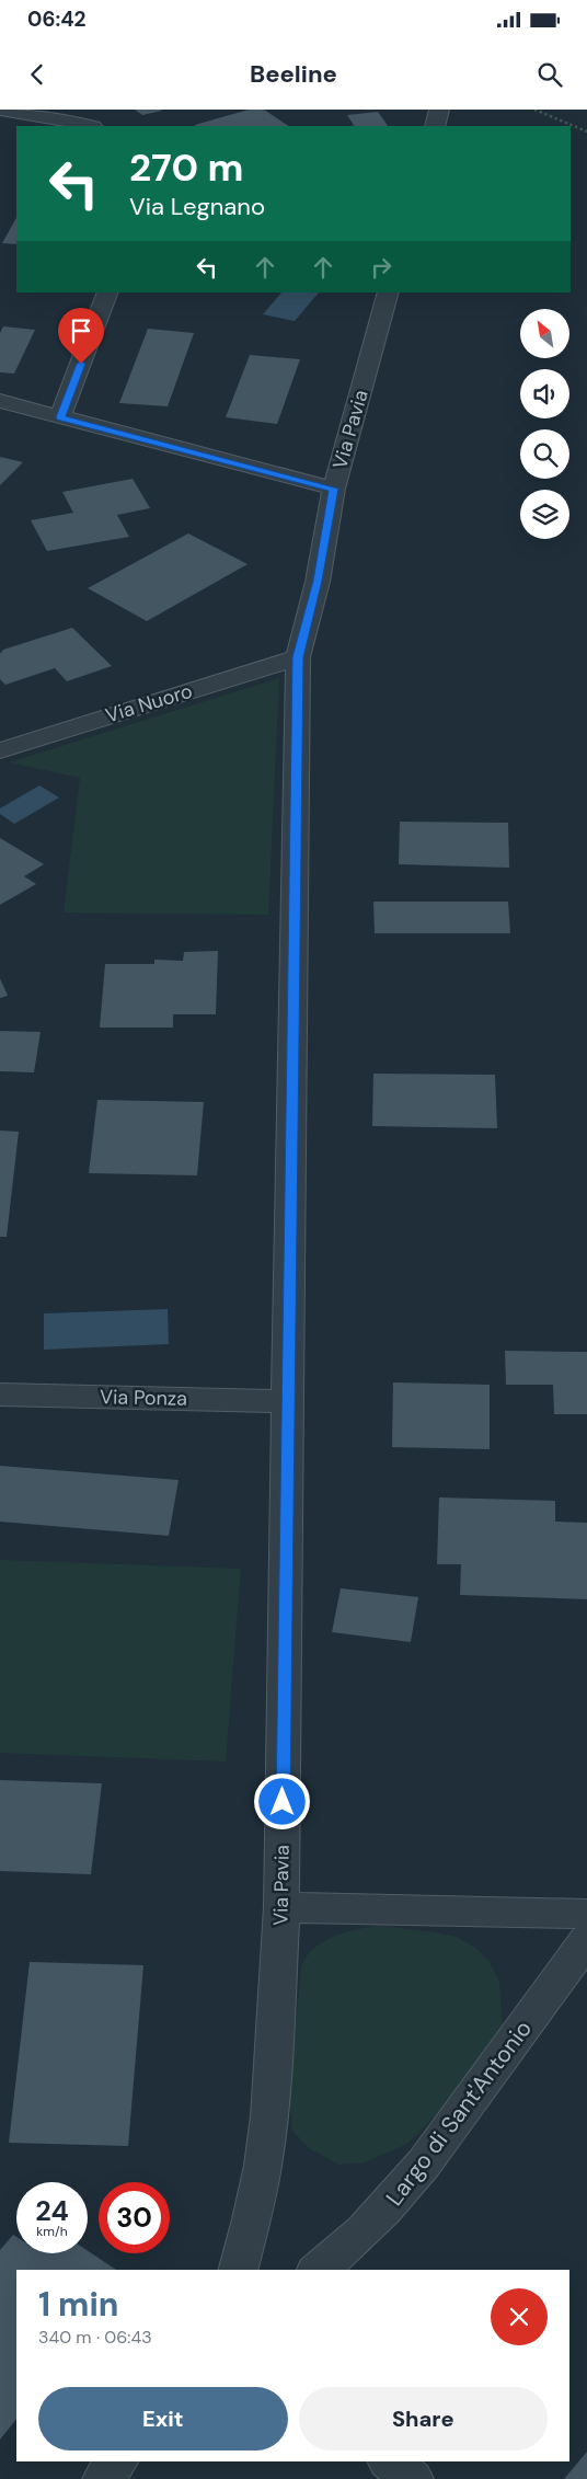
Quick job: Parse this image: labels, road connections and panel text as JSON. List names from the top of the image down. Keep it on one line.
{"streets":{"street":["Via Pavia","Via Nuoro","Via Ponza","Largo di Sant'Antonio"]},"crossings":[["Via Pavia","Via Nuoro"],["Via Pavia","Via Ponza"]],"north":"top left","page":{"status":"06:42","header":"Beeline","turn":["270 m","Via Legnano"],"speed":"24 km/h","limit":"30","heading":["1 min","340 m · 06:43"],"buttons":["Exit","Share"]}}
